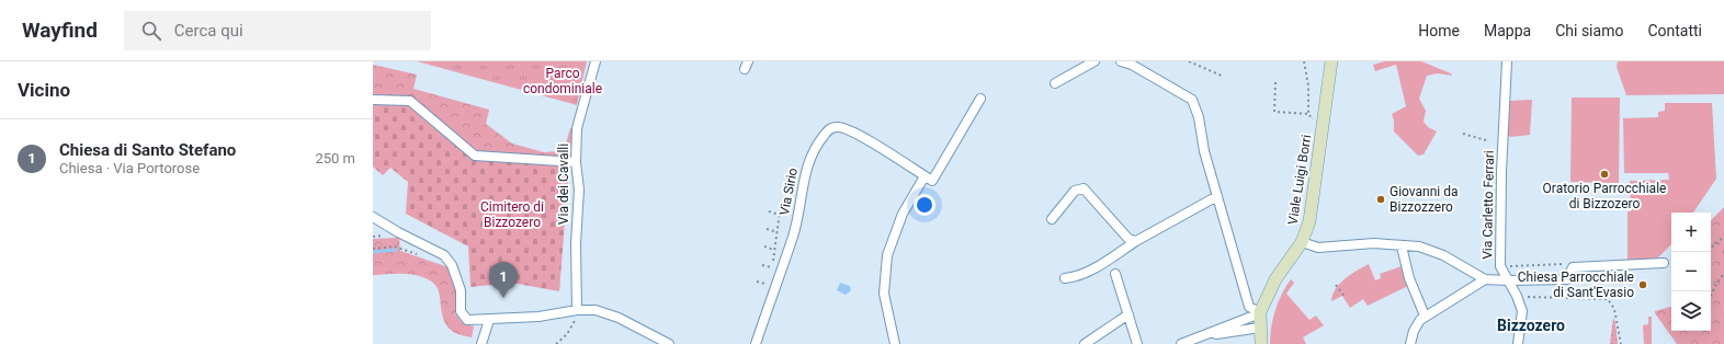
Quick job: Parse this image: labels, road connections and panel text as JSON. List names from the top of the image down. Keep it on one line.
{"streets":{"main road":["Viale Luigi Borri"],"street":["Via dei Cavalli","Via Sirio","Via Carletto Ferrari"]},"districts":["Bizzozero"],"parks":["Parco condominiale","Cimitero di Bizzozero"],"places":["Oratorio Parrocchiale di Bizzozero","Giovanni da Bizzozzero","Chiesa Parrocchiale di Sant'Evasio"],"page":{"header":"Wayfind","search":"Cerca qui","nav":["Home","Mappa","Chi siamo","Contatti"],"heading":"Vicino","list":[{"mark":"1","name":"Chiesa di Santo Stefano","note":"Chiesa · Via Portorose","value":"250 m"}],"map_buttons":["+","−"],"pins":"1"}}
